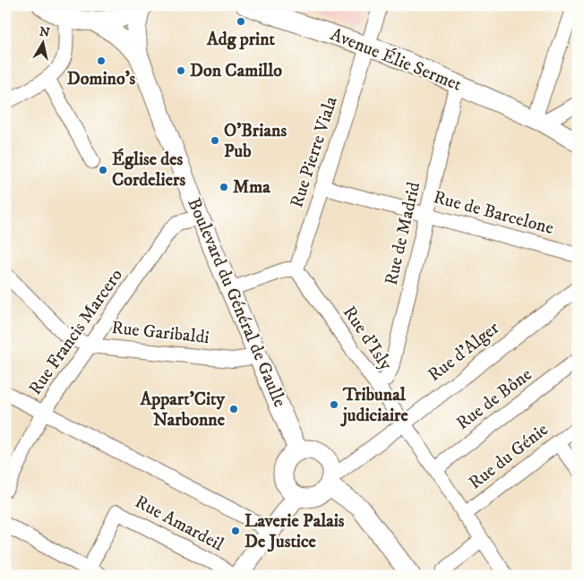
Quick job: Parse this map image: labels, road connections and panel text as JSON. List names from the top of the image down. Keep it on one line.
{"streets":{"main road":["Avenue Élie Sermet","Boulevard du Général de Gaulle"],"street":["Rue Pierre Viala","Rue de Barcelone","Rue de Madrid","Rue Francis Marcero","Rue Garibaldi","Rue d'Isly","Rue d'Alger","Rue de Bône","Rue du Génie","Rue Amardeil"]},"crossings":[["Avenue Élie Sermet","Rue Pierre Viala"],["Avenue Élie Sermet","Rue de Madrid"],["Rue Pierre Viala","Rue de Barcelone"],["Rue Pierre Viala","Rue d'Isly"],["Rue de Barcelone","Rue de Madrid"],["Rue de Madrid","Rue d'Isly"],["Boulevard du Général de Gaulle","Rue Francis Marcero"],["Boulevard du Général de Gaulle","Rue Garibaldi"],["Boulevard du Général de Gaulle","Rue d'Alger"],["Rue Francis Marcero","Rue Garibaldi"],["Rue d'Isly","Rue d'Alger"],["Rue d'Isly","Rue de Bône"],["Rue d'Isly","Rue du Génie"]],"places":["Adg print","Domino's","Don Camillo","O'Brians Pub","Église des Cordeliers","Mma","Tribunal judiciaire","Appart'City Narbonne","Laverie Palais De Justice"],"north":"top"}
